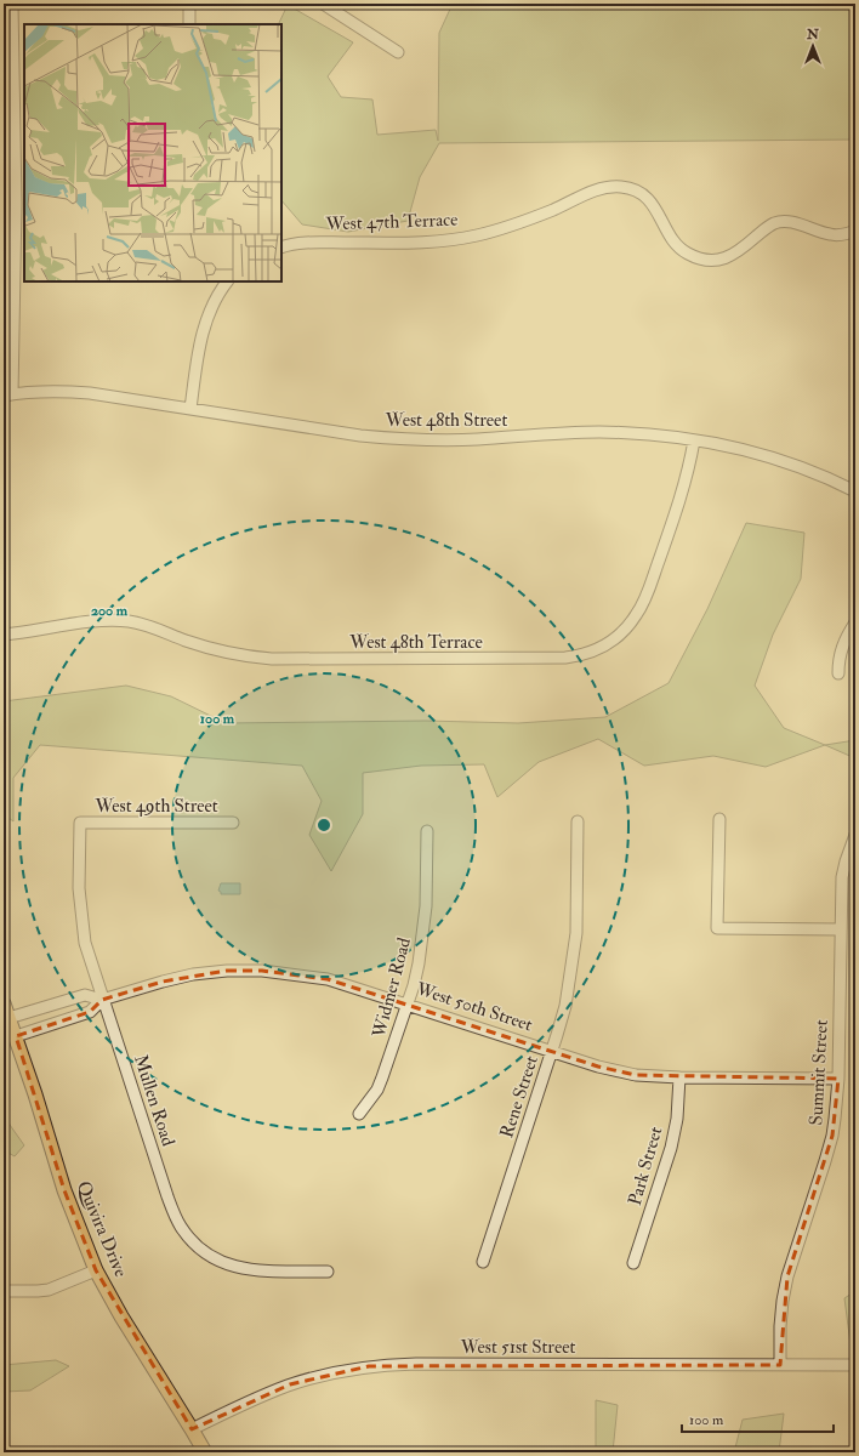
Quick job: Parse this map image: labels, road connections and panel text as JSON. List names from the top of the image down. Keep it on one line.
{"streets":{"main road":["Quivira Drive"],"street":["West 47th Terrace","West 48th Street","West 48th Terrace","West 49th Street","Widmer Road","West 50th Street","Summit Street","Rene Street","Mullen Road","Park Street","West 51st Street"]},"crossings":[["West 48th Street","West 48th Terrace"],["West 49th Street","Mullen Road"],["Widmer Road","West 50th Street"],["West 50th Street","Summit Street"],["West 50th Street","Rene Street"],["West 50th Street","Mullen Road"],["West 50th Street","Park Street"],["West 50th Street","Quivira Drive"],["Summit Street","West 51st Street"],["Quivira Drive","West 51st Street"]],"scale_bar":"100 m","north":"top","rings":["200 m","100 m"]}
